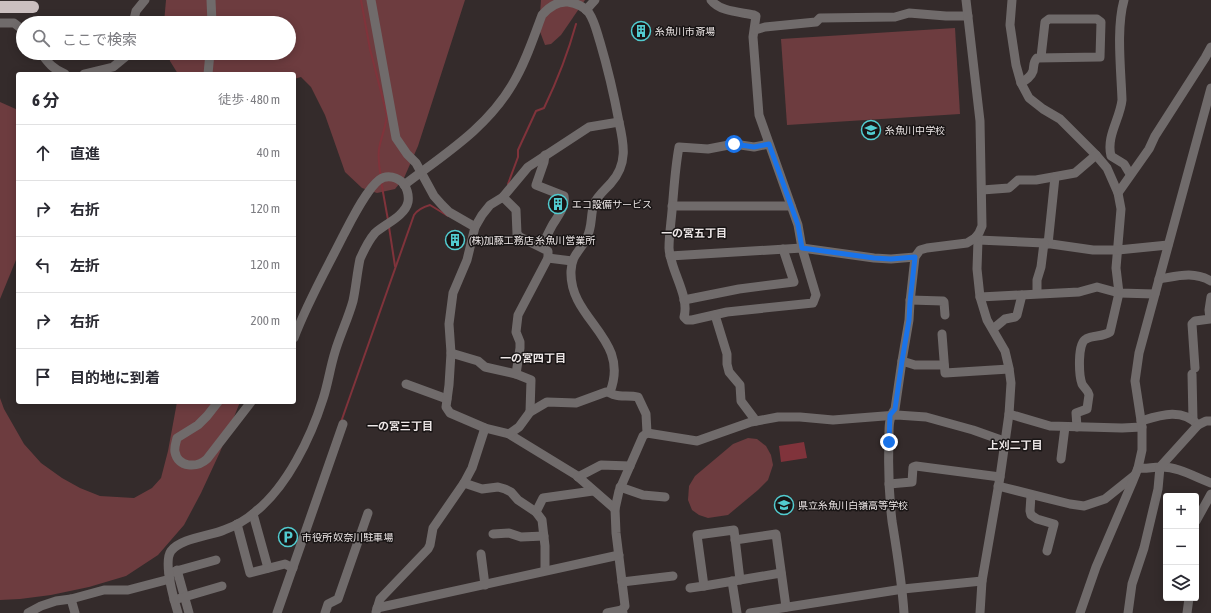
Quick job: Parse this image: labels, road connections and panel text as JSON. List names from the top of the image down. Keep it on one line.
{"districts":["一の宮五丁目","一の宮四丁目","一の宮三丁目","上刈二丁目"],"places":{"building":["糸魚川市斎場","エコ設備サービス","(株)加藤工務店 糸魚川営業所"],"school or university":["糸魚川中学校","県立糸魚川白嶺高等学校"],"parking":["市役所 奴奈川駐車場"]},"page":{"search":"ここで検索","heading":["6 分","徒歩 · 480 m"],"list":[["直進","40 m"],["右折","120 m"],["左折","120 m"],["右折","200 m"],"目的地に到着"],"map_buttons":["+","−"]}}
